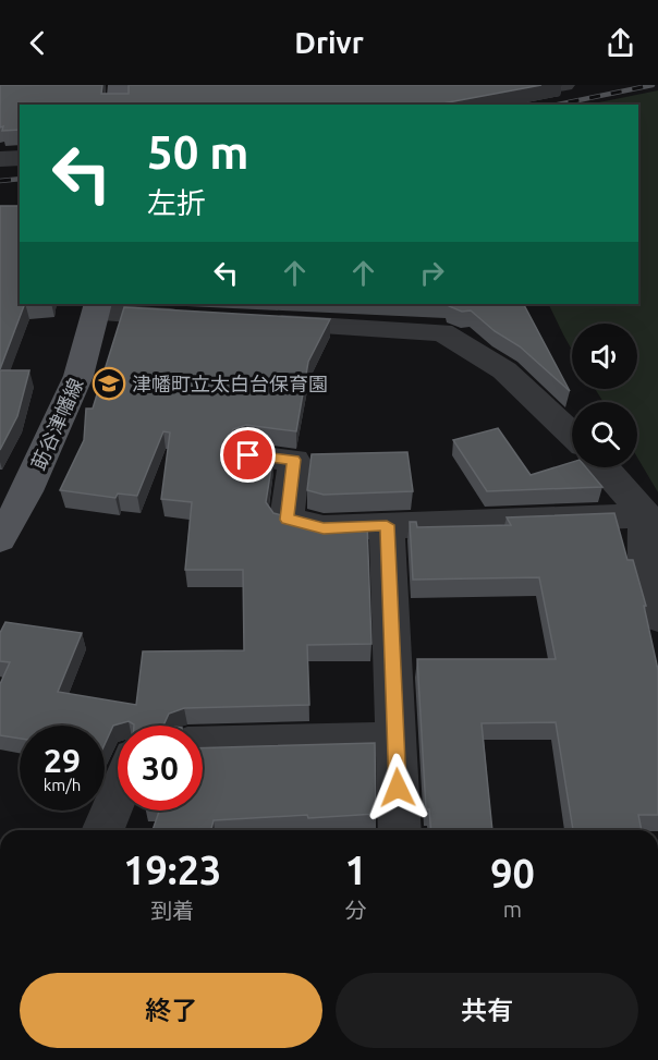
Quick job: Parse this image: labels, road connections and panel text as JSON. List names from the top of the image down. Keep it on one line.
{"streets":{"main road":["莇谷津幡線"]},"places":{"school or university":["津幡町立太白台保育園"]},"page":{"header":"Drivr","turn":["50 m","左折"],"speed":"29 km/h","limit":"30","eta":["19:23","到着","1","分","90","m"],"buttons":["終了","共有"]}}
